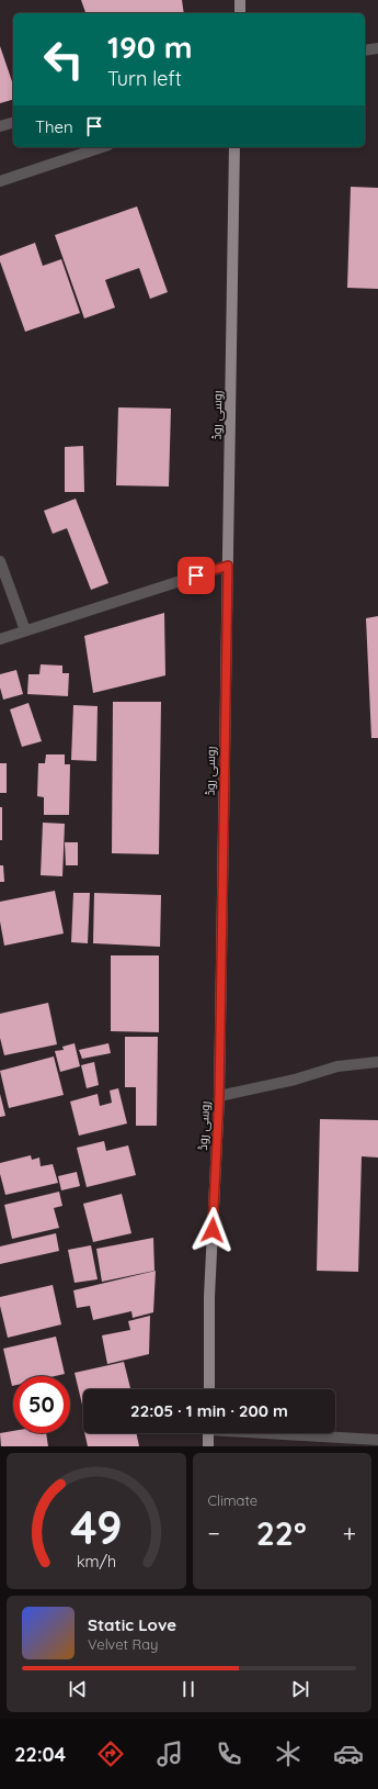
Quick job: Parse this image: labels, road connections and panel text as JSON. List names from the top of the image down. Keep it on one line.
{"streets":{"main road":["روسی روڈ"]},"page":{"turn":["190 m","Turn left"],"then":"Then","limit":"50","trip":"22:05 · 1 min · 200 m","tile":"Climate","heat":["−","22°","+"],"song":["Static Love","Velvet Ray"],"tabs":"22:04","gauge":["49","km/h"]}}
